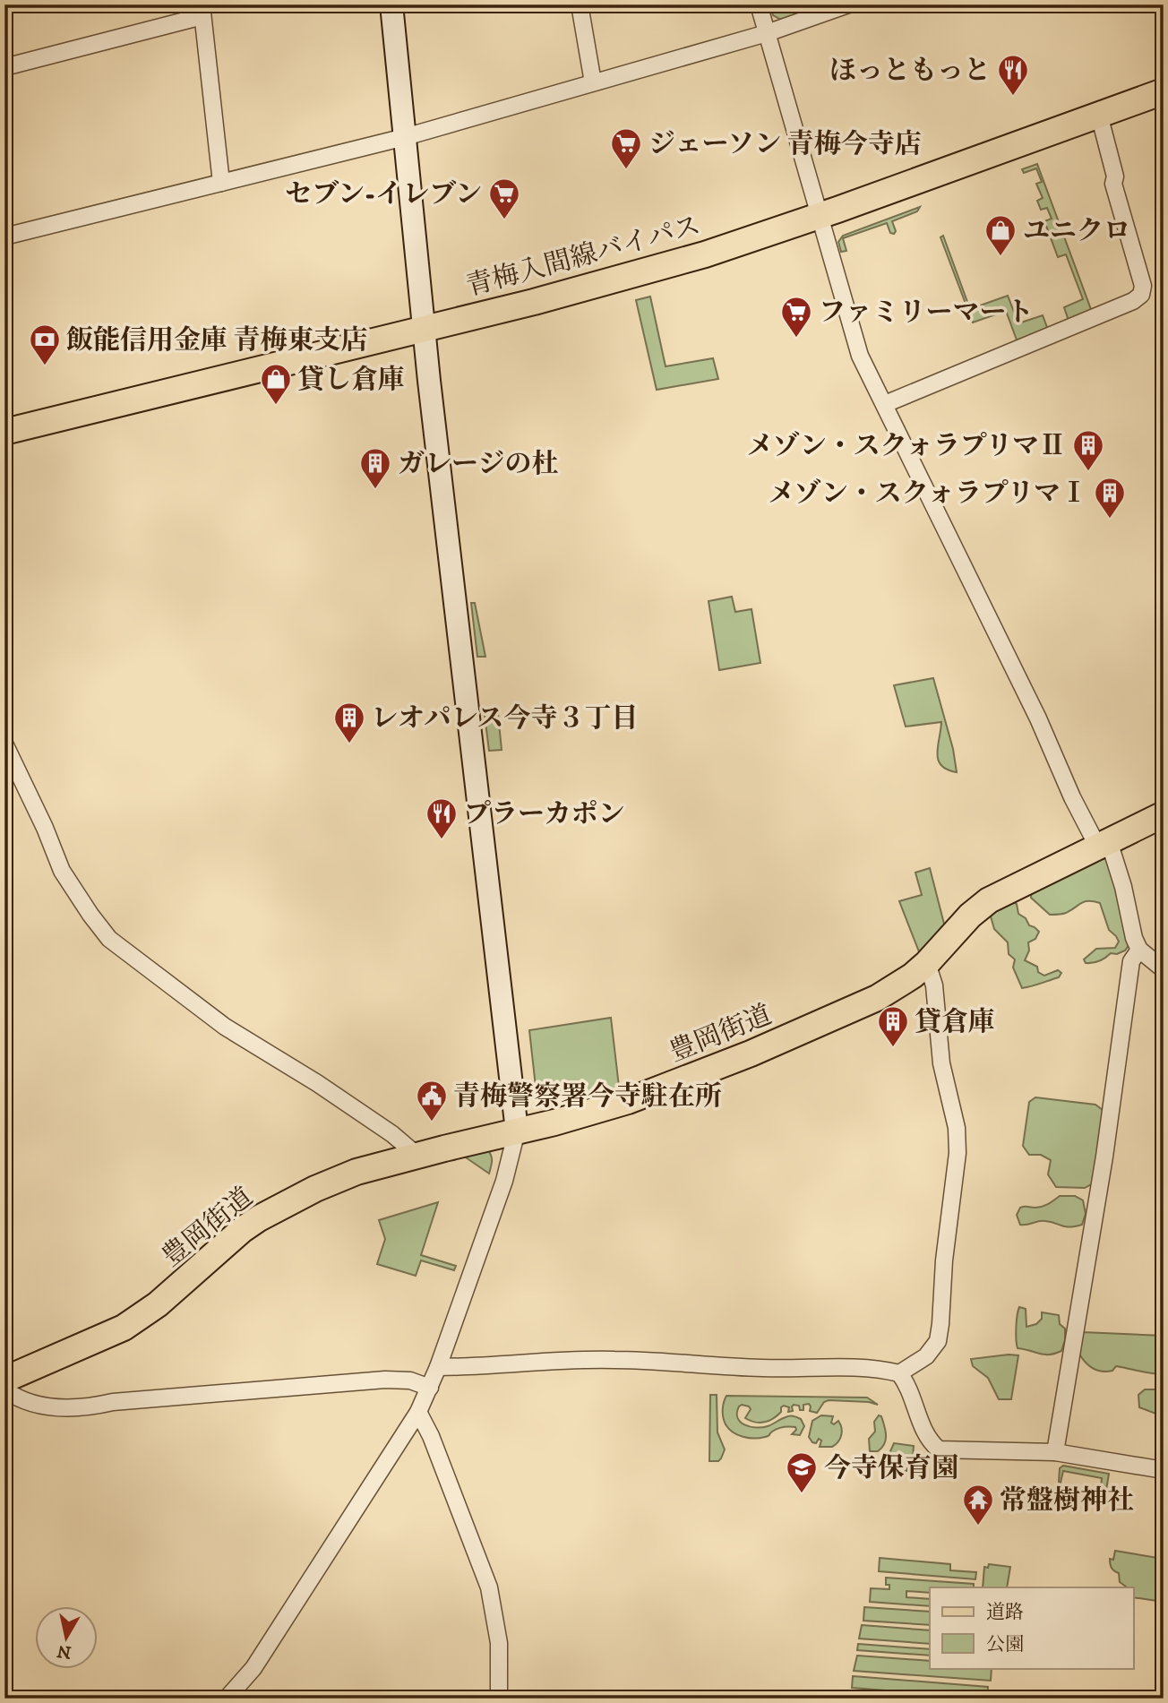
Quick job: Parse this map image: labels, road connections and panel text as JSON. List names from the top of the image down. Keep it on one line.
{"streets":{"main road":["青梅入間線バイパス","豊岡街道"]},"places":{"restaurant":["ほっともっと","プラーカポン"],"supermarket":["ジェーソン 青梅今寺店","セブン-イレブン","ファミリーマート"],"shop":["ユニクロ","貸し倉庫"],"bank":["飯能信用金庫 青梅東支店"],"building":["メゾン・スクォラプリマⅡ","ガレージの杜","メゾン・スクォラプリマⅠ","レオパレス今寺３丁目","貸倉庫"],"public building":["青梅警察署今寺駐在所"],"school or university":["今寺保育園"],"temple":["常盤樹神社"]},"legend":["道路","公園"],"north":"bottom"}
